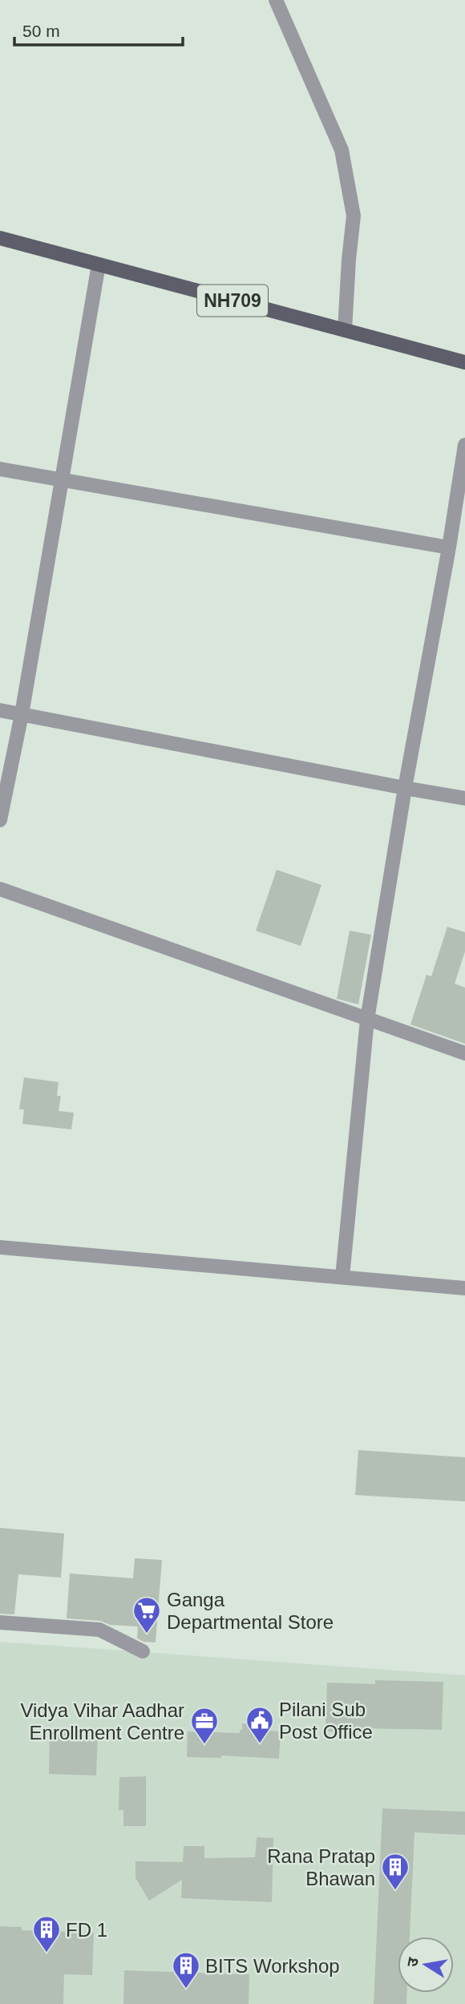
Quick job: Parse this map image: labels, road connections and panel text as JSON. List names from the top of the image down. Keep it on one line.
{"streets":{"main road":["NH709"]},"places":{"supermarket":["Ganga Departmental Store"],"public building":["Pilani Sub Post Office"],"office":["Vidya Vihar Aadhar Enrollment Centre"],"building":["Rana Pratap Bhawan","FD 1","BITS Workshop"]},"scale_bar":"50 m","north":"left"}
